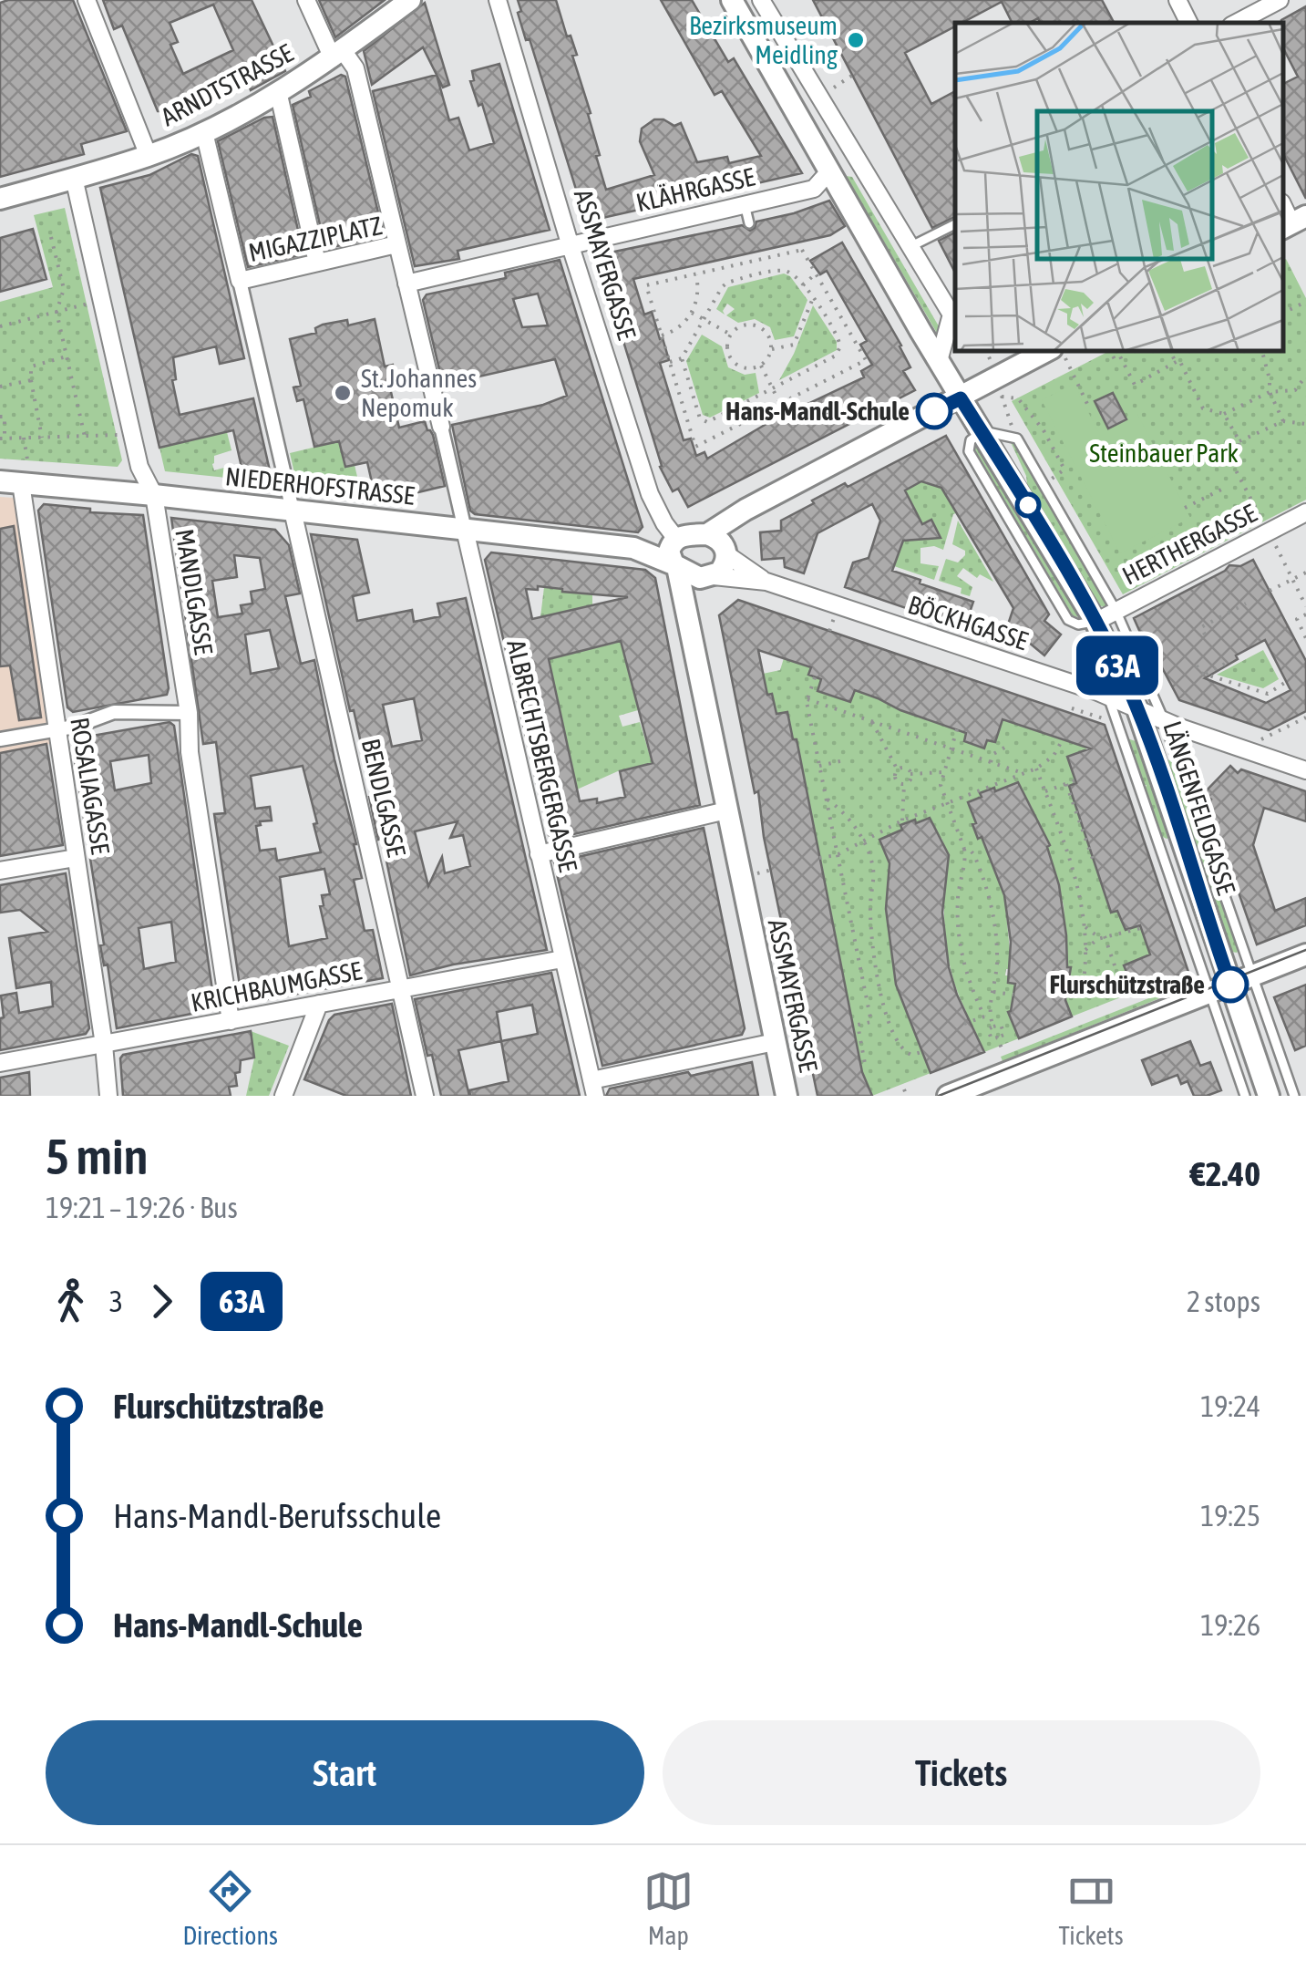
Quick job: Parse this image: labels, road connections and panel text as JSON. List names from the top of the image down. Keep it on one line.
{"streets":{"street":["ARNDTSTRASSE","KLÄHRGASSE","MIGAZZIPLATZ","ASSMAYERGASSE","NIEDERHOFSTRASSE","HERTHERGASSE","MANDLGASSE","BÖCKHGASSE","ALBRECHTSBERGERGASSE","ROSALIAGASSE","BENDLGASSE","LÄNGENFELDGASSE","KRICHBAUMGASSE"]},"crossings":[["ARNDTSTRASSE","MANDLGASSE"],["KLÄHRGASSE","MIGAZZIPLATZ"],["KLÄHRGASSE","ASSMAYERGASSE"],["KLÄHRGASSE","LÄNGENFELDGASSE"],["MIGAZZIPLATZ","NIEDERHOFSTRASSE"],["MIGAZZIPLATZ","ALBRECHTSBERGERGASSE"],["MIGAZZIPLATZ","BENDLGASSE"],["ASSMAYERGASSE","NIEDERHOFSTRASSE"],["ASSMAYERGASSE","BÖCKHGASSE"],["ASSMAYERGASSE","LÄNGENFELDGASSE"],["NIEDERHOFSTRASSE","MANDLGASSE"],["NIEDERHOFSTRASSE","BÖCKHGASSE"],["NIEDERHOFSTRASSE","ALBRECHTSBERGERGASSE"],["NIEDERHOFSTRASSE","ROSALIAGASSE"],["NIEDERHOFSTRASSE","BENDLGASSE"],["HERTHERGASSE","LÄNGENFELDGASSE"],["MANDLGASSE","KRICHBAUMGASSE"],["BÖCKHGASSE","LÄNGENFELDGASSE"],["ALBRECHTSBERGERGASSE","KRICHBAUMGASSE"],["ROSALIAGASSE","KRICHBAUMGASSE"],["BENDLGASSE","KRICHBAUMGASSE"]],"parks":["Steinbauer Park"],"places":["Bezirksmuseum Meidling","St. Johannes Nepomuk","Hans-Mandl-Schule","Flurschützstraße"],"lines":["bus line 63A"],"page":{"on_map":"63A","heading":["5 min","19:21 – 19:26 · Bus","€2.40"],"legs":["3","63A","2 stops"],"list":[{"name":"Flurschützstraße","value":"19:24"},{"name":"Hans-Mandl-Berufsschule","value":"19:25"},{"name":"Hans-Mandl-Schule","value":"19:26"}],"buttons":["Start","Tickets"],"tabs":["Directions","Map","Tickets"]}}
